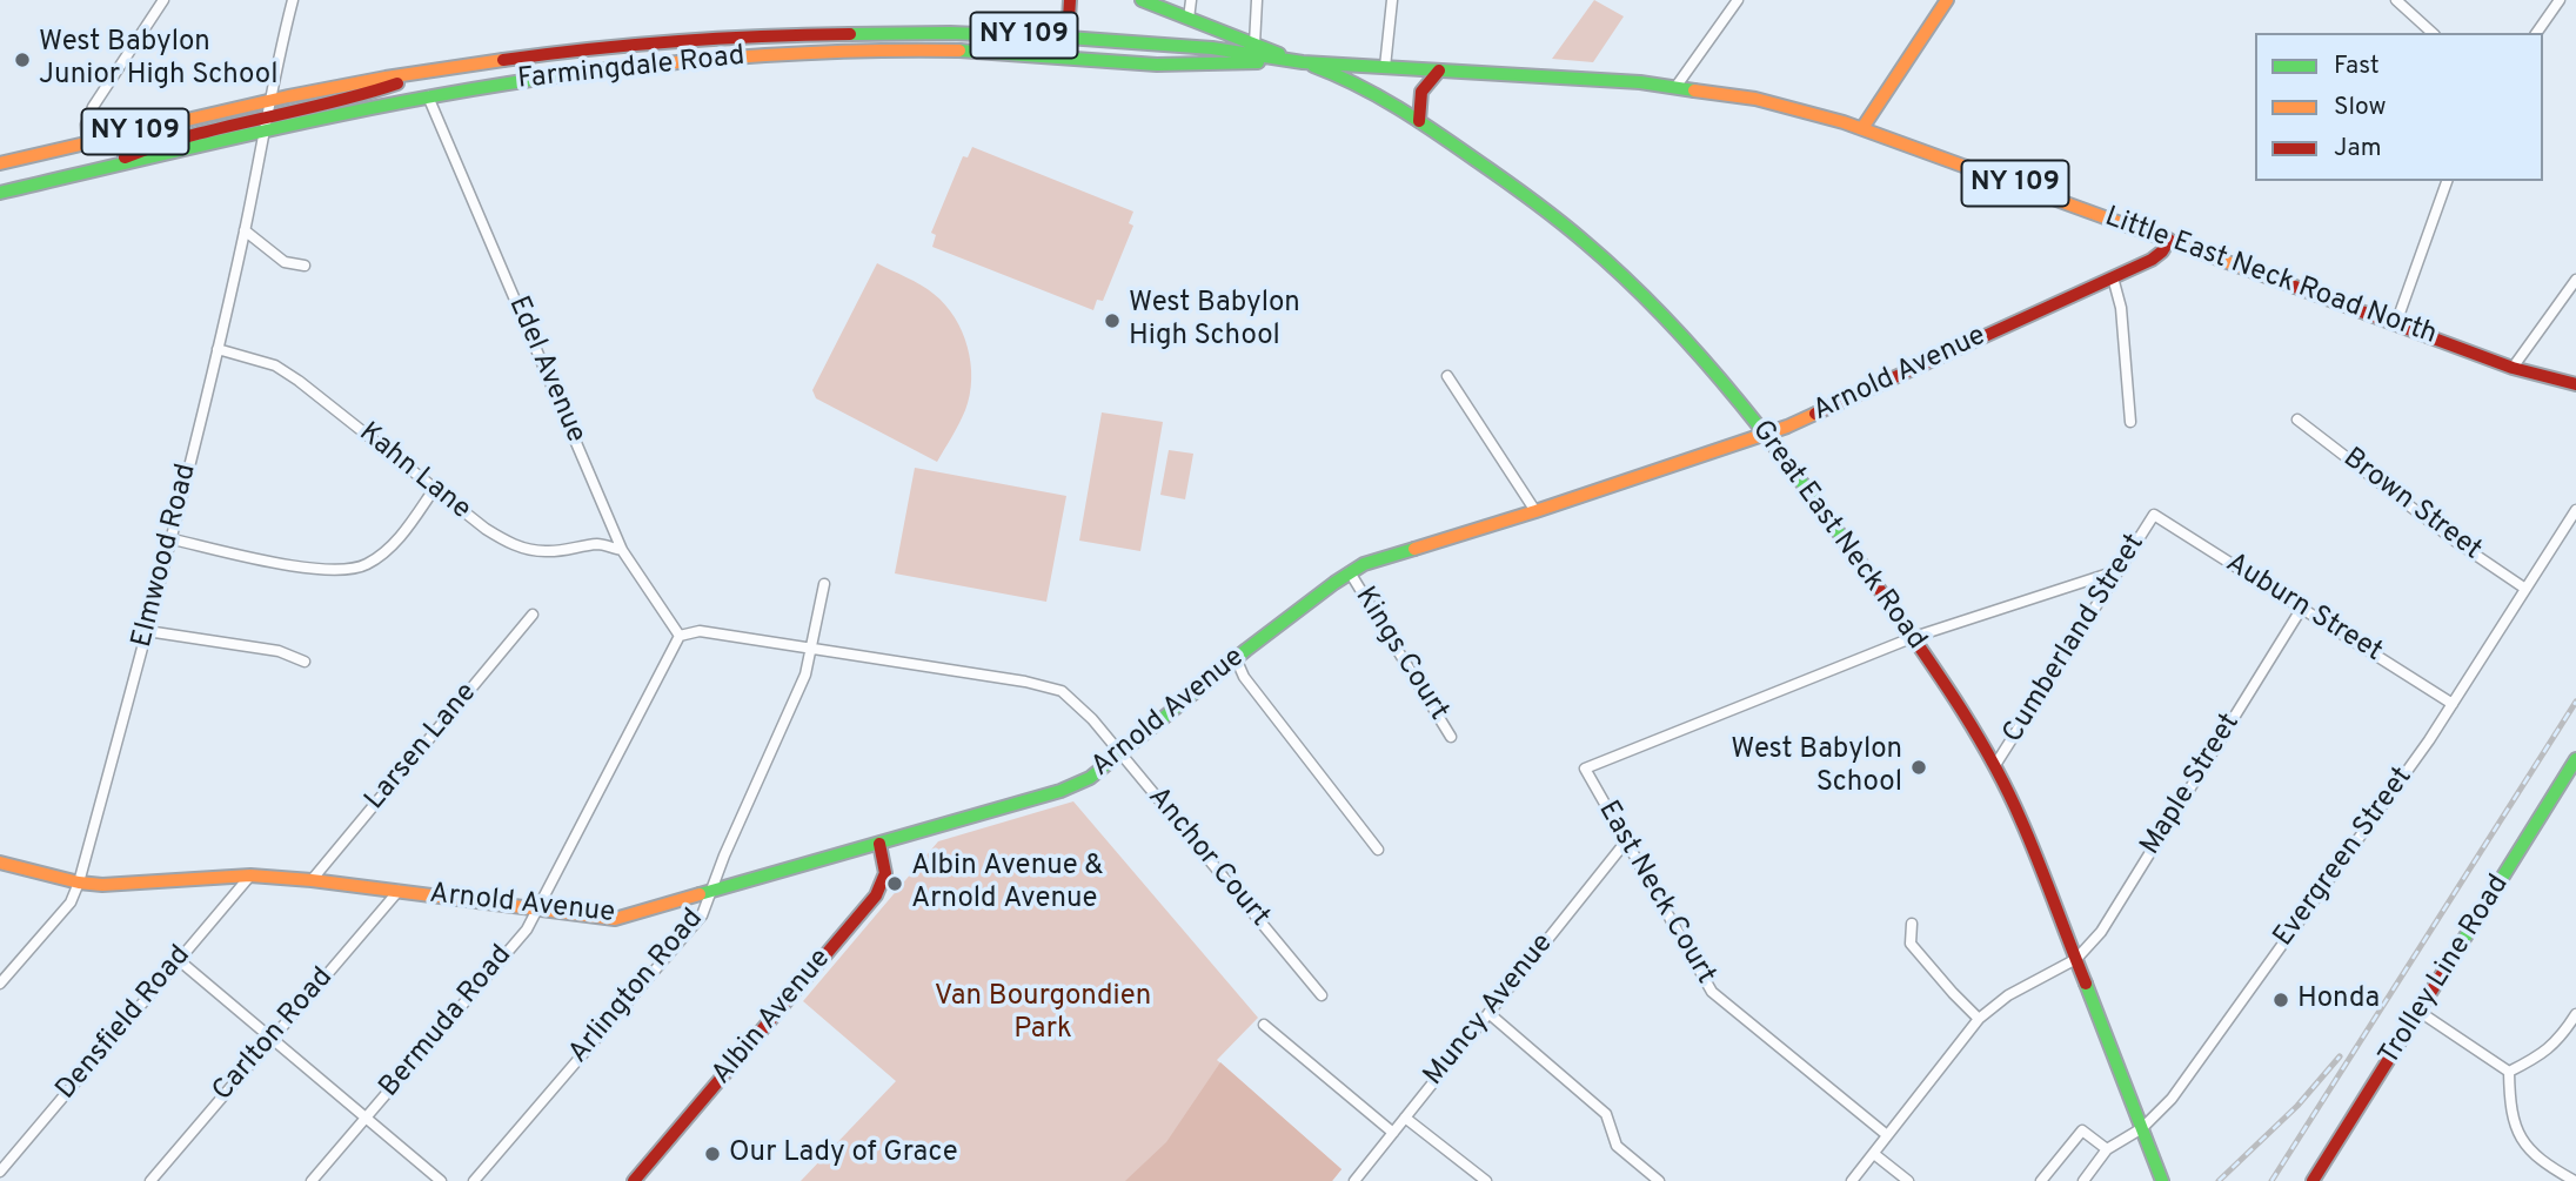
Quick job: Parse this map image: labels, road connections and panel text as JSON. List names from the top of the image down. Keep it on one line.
{"streets":{"main road":["NY 109","Farmingdale Road","Little East Neck Road North","Arnold Avenue","Great East Neck Road","Trolley Line Road","Albin Avenue"],"street":["Edel Avenue","Kahn Lane","Brown Street","Elmwood Road","Auburn Street","Cumberland Street","Kings Court","Larsen Lane","Maple Street","Anchor Court","Evergreen Street","East Neck Court","Arlington Road","Muncy Avenue","Bermuda Road","Densfield Road","Carlton Road"]},"crossings":[["NY 109","Farmingdale Road"],["NY 109","Little East Neck Road North"],["NY 109","Great East Neck Road"],["Farmingdale Road","Edel Avenue"],["Farmingdale Road","Great East Neck Road"],["Farmingdale Road","Elmwood Road"],["Little East Neck Road North","Arnold Avenue"],["Edel Avenue","Kahn Lane"],["Edel Avenue","Anchor Court"],["Edel Avenue","Bermuda Road"],["Arnold Avenue","Great East Neck Road"],["Arnold Avenue","Elmwood Road"],["Arnold Avenue","Kings Court"],["Arnold Avenue","Larsen Lane"],["Arnold Avenue","Anchor Court"],["Arnold Avenue","Arlington Road"],["Arnold Avenue","Albin Avenue"],["Arnold Avenue","Bermuda Road"],["Arnold Avenue","Densfield Road"],["Arnold Avenue","Carlton Road"],["Kahn Lane","Elmwood Road"],["Brown Street","Evergreen Street"],["Great East Neck Road","Cumberland Street"],["Great East Neck Road","Maple Street"],["Great East Neck Road","Evergreen Street"],["Great East Neck Road","East Neck Court"],["Auburn Street","Cumberland Street"],["Auburn Street","Maple Street"],["Auburn Street","Evergreen Street"],["Anchor Court","Arlington Road"],["Anchor Court","Bermuda Road"],["East Neck Court","Muncy Avenue"]],"parks":["Van Bourgondien Park"],"places":["West Babylon Junior High School","West Babylon High School","West Babylon School","Albin Avenue & Arnold Avenue","Honda","Our Lady of Grace"],"legend":["Fast","Slow","Jam"]}
